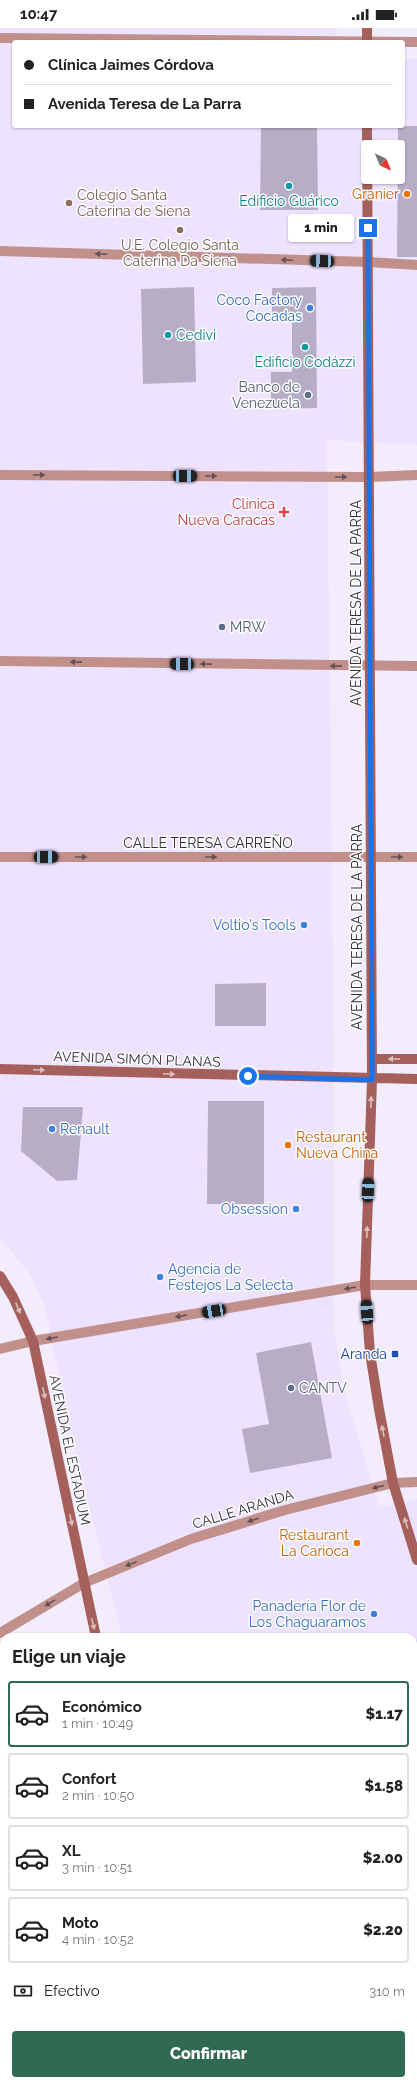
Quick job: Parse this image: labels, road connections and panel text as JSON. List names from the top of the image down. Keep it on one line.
{"streets":{"street":["AVENIDA TERESA DE LA PARRA","CALLE TERESA CARREÑO","AVENIDA SIMÓN PLANAS","AVENIDA EL ESTADIUM","CALLE ARANDA"]},"crossings":[["AVENIDA TERESA DE LA PARRA","CALLE TERESA CARREÑO"],["AVENIDA TERESA DE LA PARRA","AVENIDA SIMÓN PLANAS"],["AVENIDA TERESA DE LA PARRA","CALLE ARANDA"],["AVENIDA EL ESTADIUM","CALLE ARANDA"]],"one_way":["CALLE TERESA CARREÑO","AVENIDA SIMÓN PLANAS","AVENIDA EL ESTADIUM","CALLE ARANDA"],"places":{"other":["Edificio Guárico","Granier","Colegio Santa Caterina de Siena","U.E. Colegio Santa Caterina Da Siena","Coco Factory Cocadas","Cedivi","Edificio Codázzi","Banco de Venezuela","MRW","Voltio's Tools","Renault","Restaurant Nueva China","Obsession","Agencia de Festejos La Selecta","CANTV","Restaurant La Carioca","Panadería Flor de Los Chaguaramos"],"health":["Clínica Nueva Caracas"],"transit":["Aranda"]},"north":"bottom right","page":{"status":"10:47","banner":["Clínica Jaimes Córdova","Avenida Teresa de La Parra"],"bubble":"1 min","heading":"Elige un viaje","list":[{"name":"Económico","note":"1 min · 10:49","value":"$1.17"},{"name":"Confort","note":"2 min · 10:50","value":"$1.58"},{"name":"XL","note":"3 min · 10:51","value":"$2.00"},{"name":"Moto","note":"4 min · 10:52","value":"$2.20"}],"pay":["Efectivo","310 m"],"buttons":"Confirmar"}}
